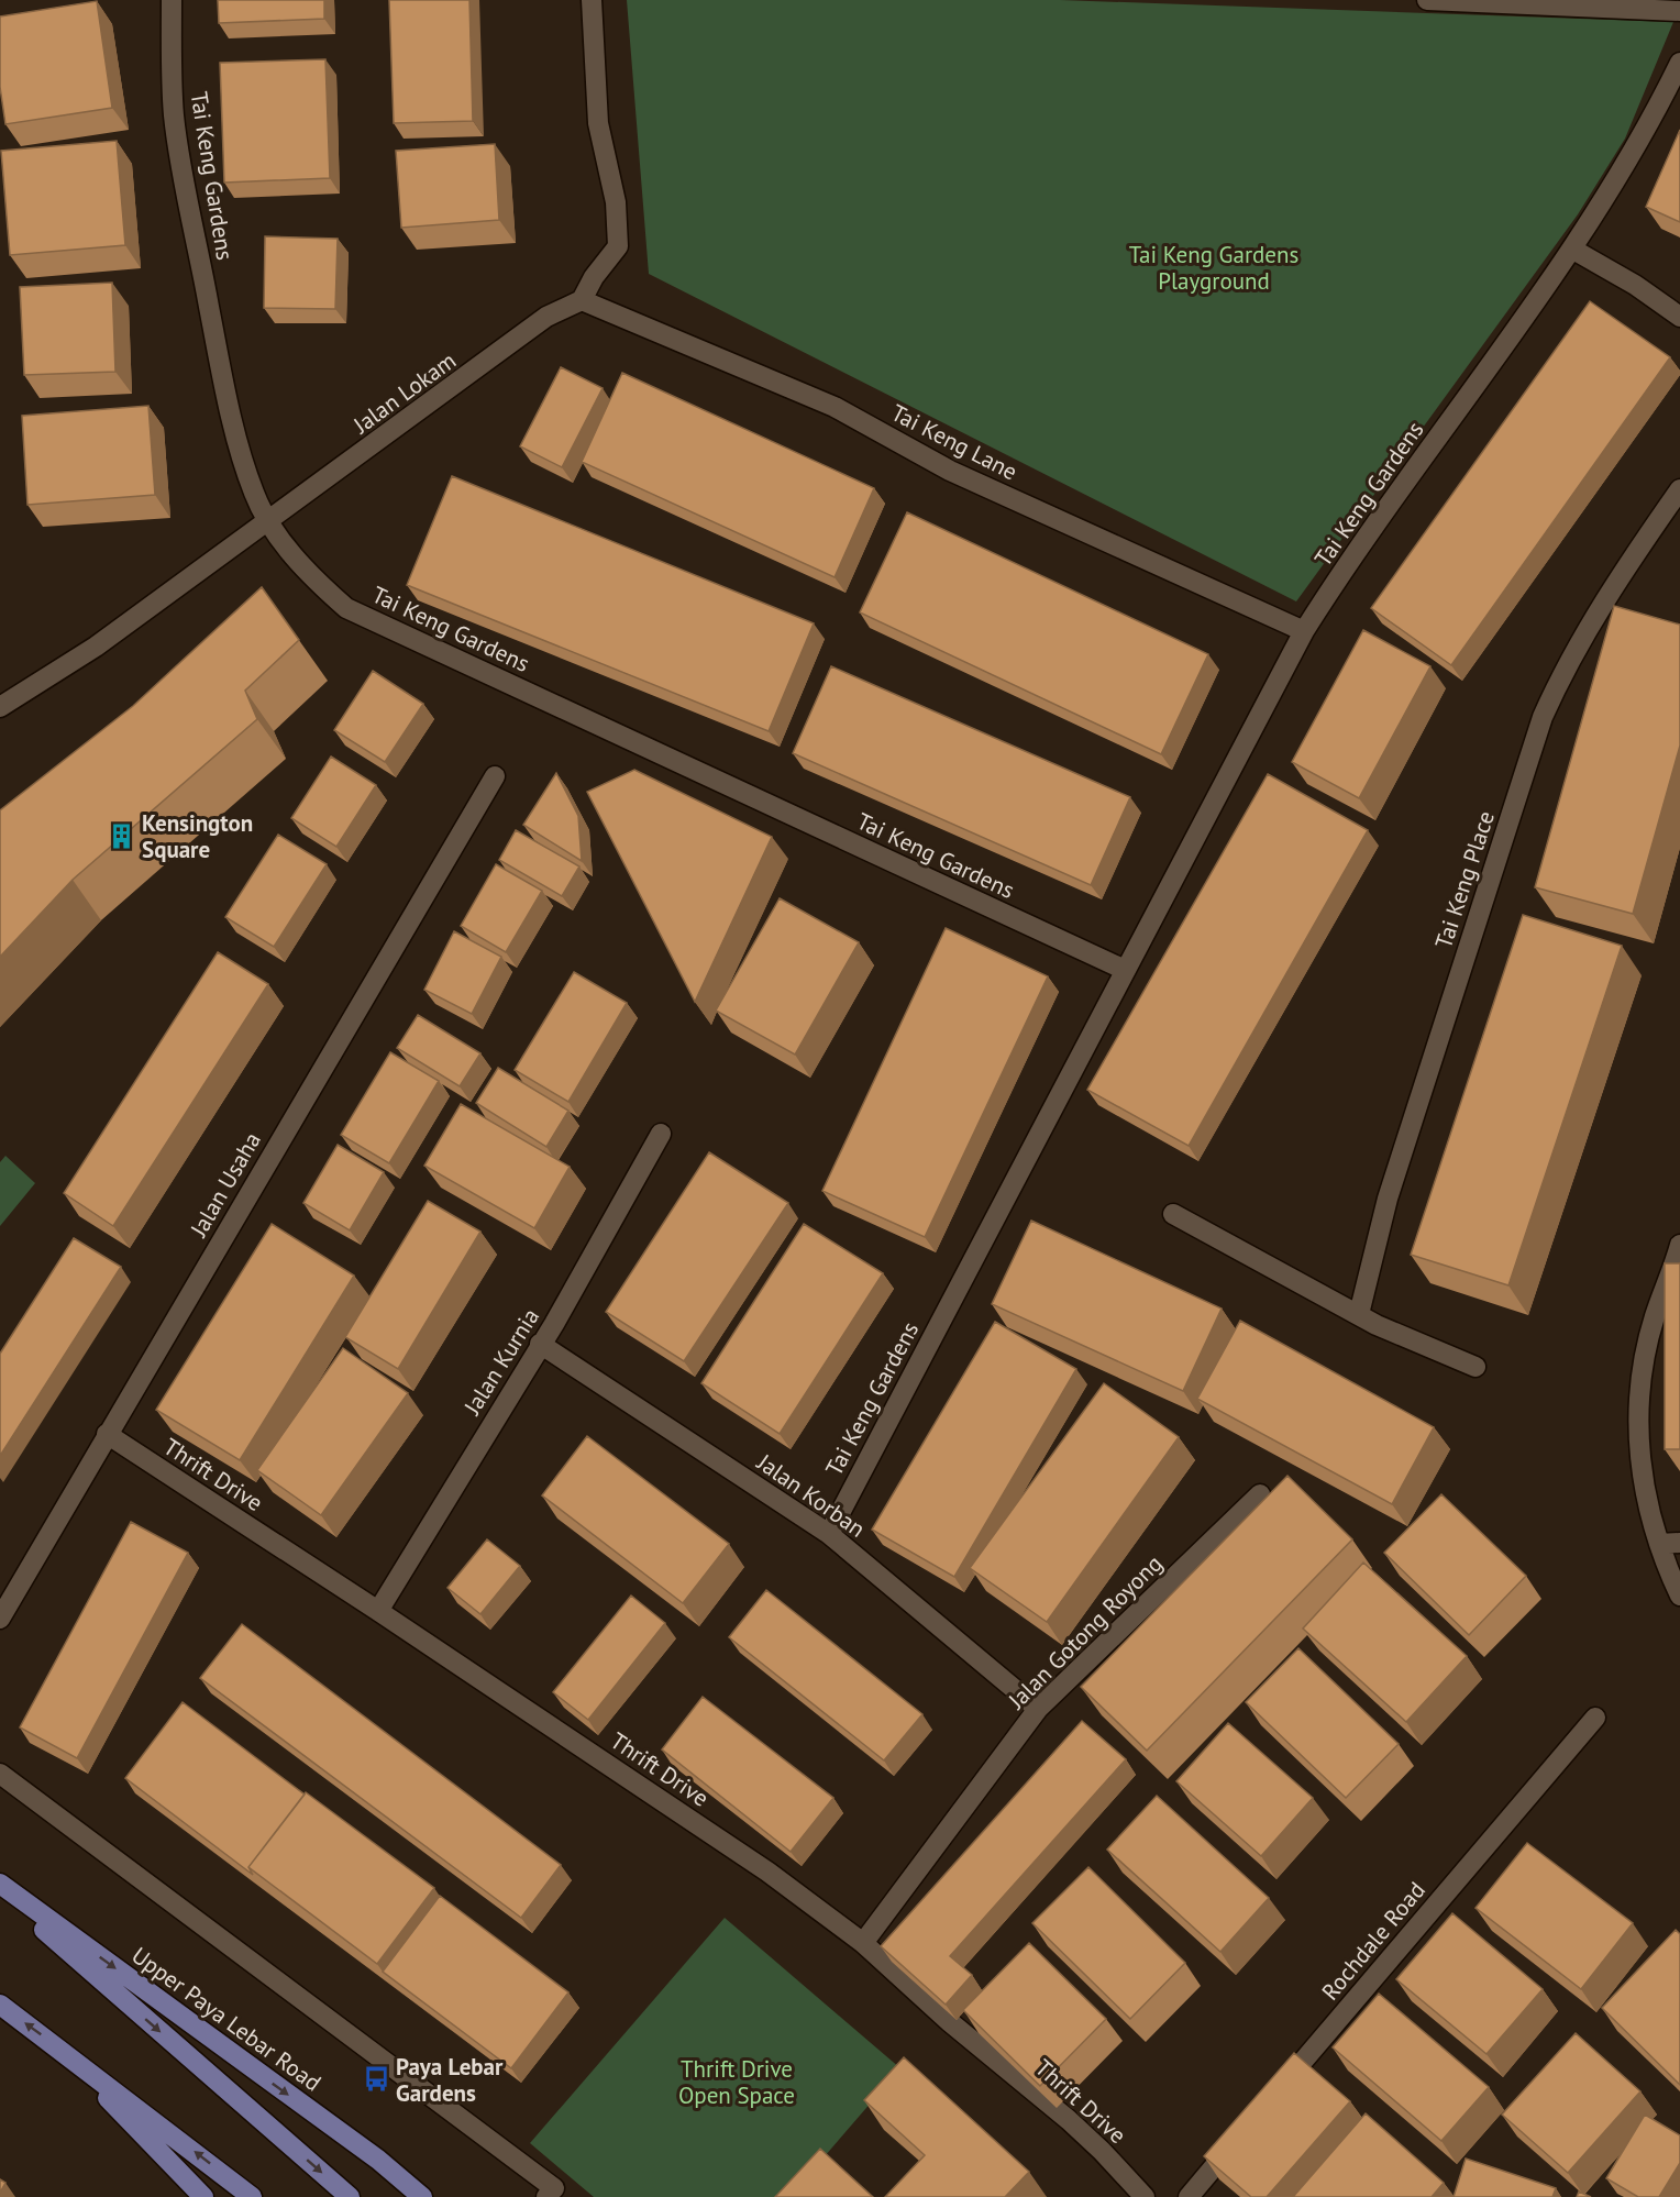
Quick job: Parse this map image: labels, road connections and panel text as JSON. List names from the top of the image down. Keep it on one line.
{"streets":{"main road":["Upper Paya Lebar Road"],"street":["Tai Keng Gardens","Jalan Lokam","Tai Keng Lane","Tai Keng Place","Jalan Usaha","Jalan Kurnia","Thrift Drive","Jalan Korban","Jalan Gotong Royong","Rochdale Road"]},"crossings":[["Tai Keng Gardens","Jalan Lokam"],["Tai Keng Gardens","Tai Keng Lane"],["Tai Keng Gardens","Jalan Korban"],["Jalan Lokam","Tai Keng Lane"],["Jalan Usaha","Thrift Drive"],["Jalan Kurnia","Thrift Drive"],["Jalan Kurnia","Jalan Korban"],["Thrift Drive","Jalan Gotong Royong"],["Jalan Korban","Jalan Gotong Royong"]],"parks":["Tai Keng Gardens Playground","Thrift Drive Open Space"],"places":{"building":["Kensington Square"],"bus stop":["Paya Lebar Gardens"]}}
